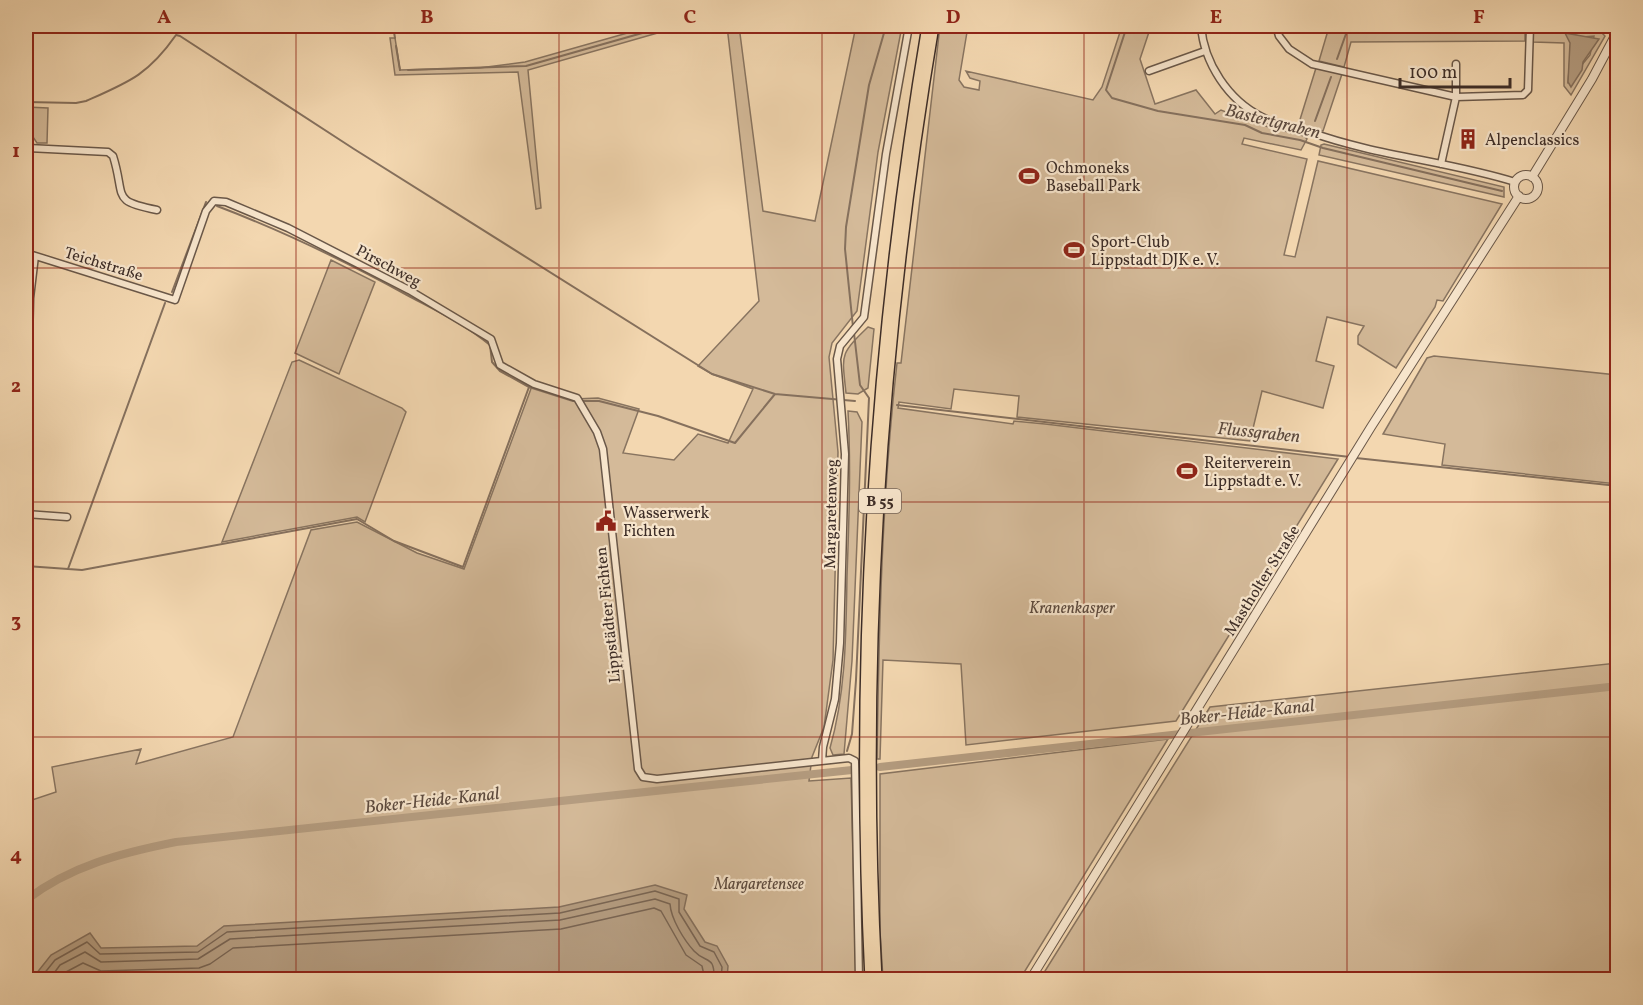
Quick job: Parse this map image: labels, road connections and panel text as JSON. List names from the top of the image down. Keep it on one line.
{"streets":{"main road":["B 55"],"street":["Teichstraße","Pirschweg","Margaretenweg","Mastholter Straße","Lippstädter Fichten"]},"crossings":[["Teichstraße","Pirschweg"],["Pirschweg","Lippstädter Fichten"],["Margaretenweg","Lippstädter Fichten"]],"water":["Bastertgraben","Flussgraben","Boker-Heide-Kanal"],"parks":["Kranenkasper","Margaretensee"],"places":{"building":["Alpenclassics"],"sports":["Ochmoneks Baseball Park","Sport-Club Lippstadt DJK e. V.","Reiterverein Lippstadt e. V."],"public building":["Wasserwerk Fichten"]},"scale_bar":"100 m","grid":{"columns":["A","B","C","D","E","F"],"rows":["1","2","3","4"]}}
